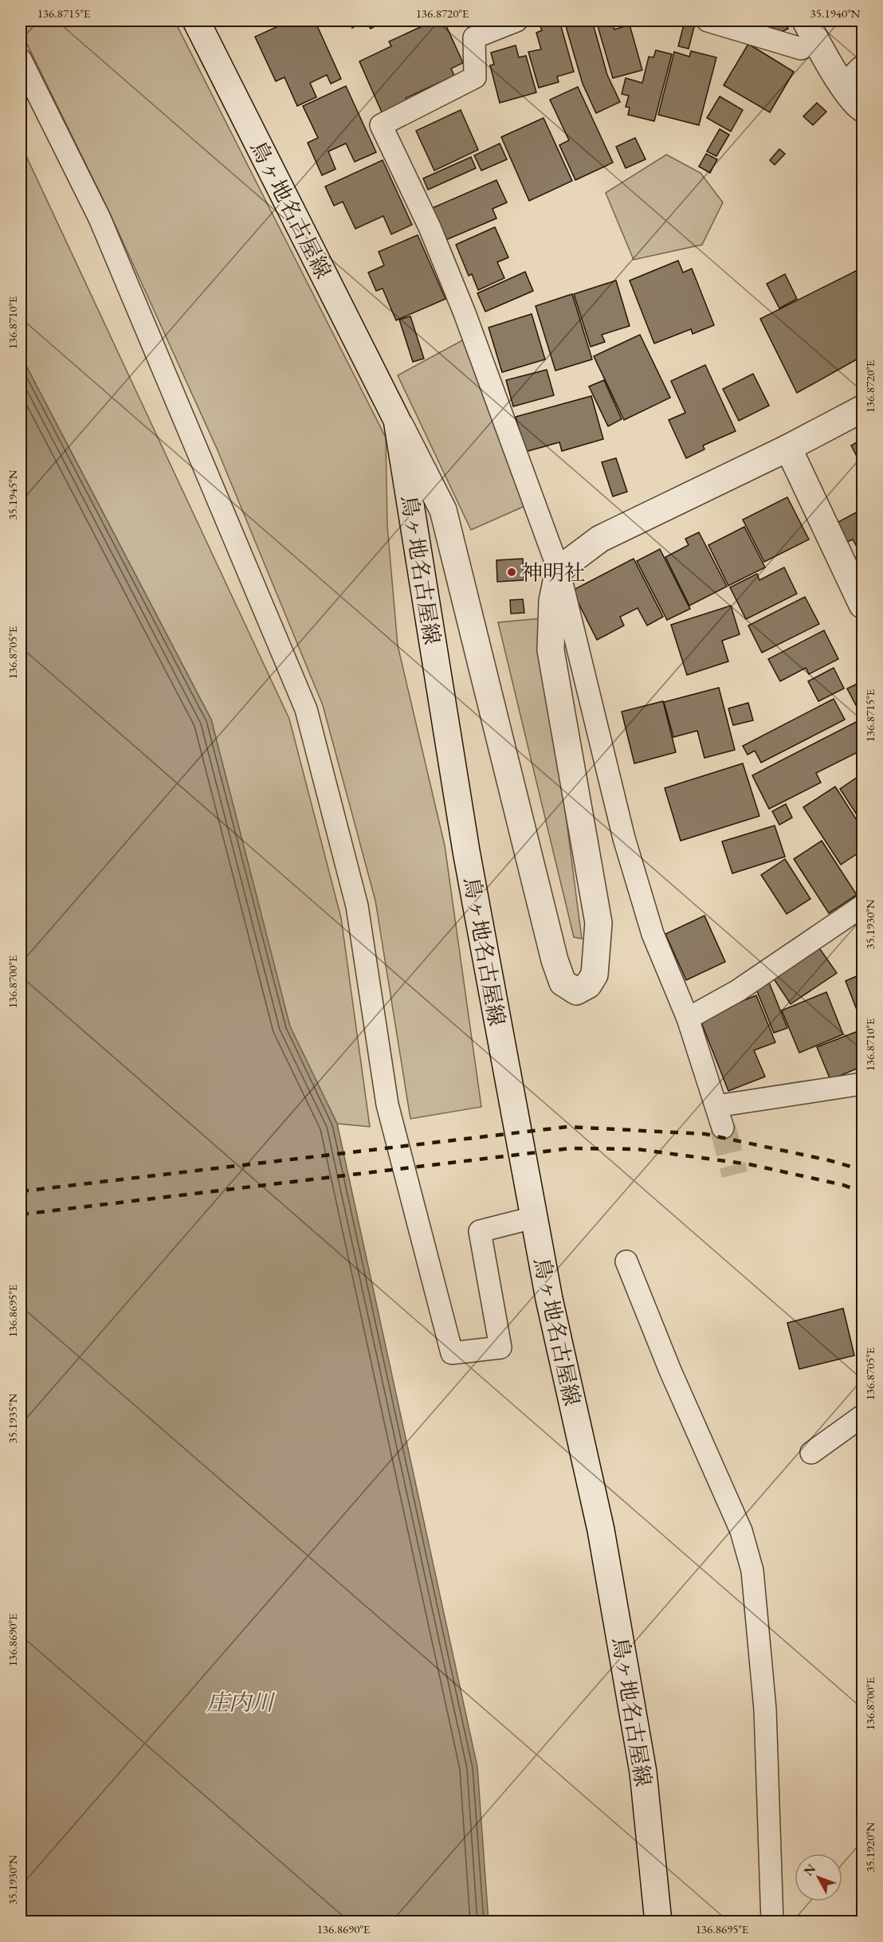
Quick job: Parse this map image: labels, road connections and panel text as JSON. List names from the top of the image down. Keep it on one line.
{"streets":{"main road":["鳥ヶ地名古屋線"]},"water":["庄内川"],"places":["神明社"],"north":"top left","coordinates":["136.8715°E","136.8720°E","35.1940°N","136.8710°E","35.1945°N","136.8705°E","35.1930°N","136.8700°E","136.8695°E","35.1935°N","136.8690°E","35.1920°N"]}
